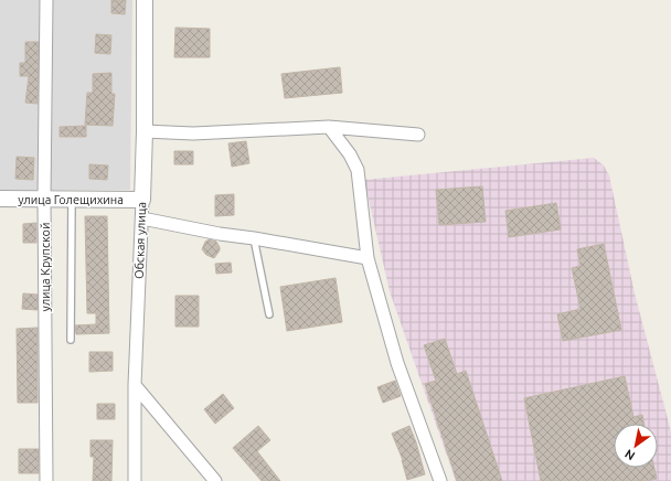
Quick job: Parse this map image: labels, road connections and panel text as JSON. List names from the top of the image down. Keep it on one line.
{"streets":{"street":["улица Голещихина","Обская улица","улица Крупской"]},"crossings":[["улица Голещихина","Обская улица"],["улица Голещихина","улица Крупской"]],"north":"bottom left"}
